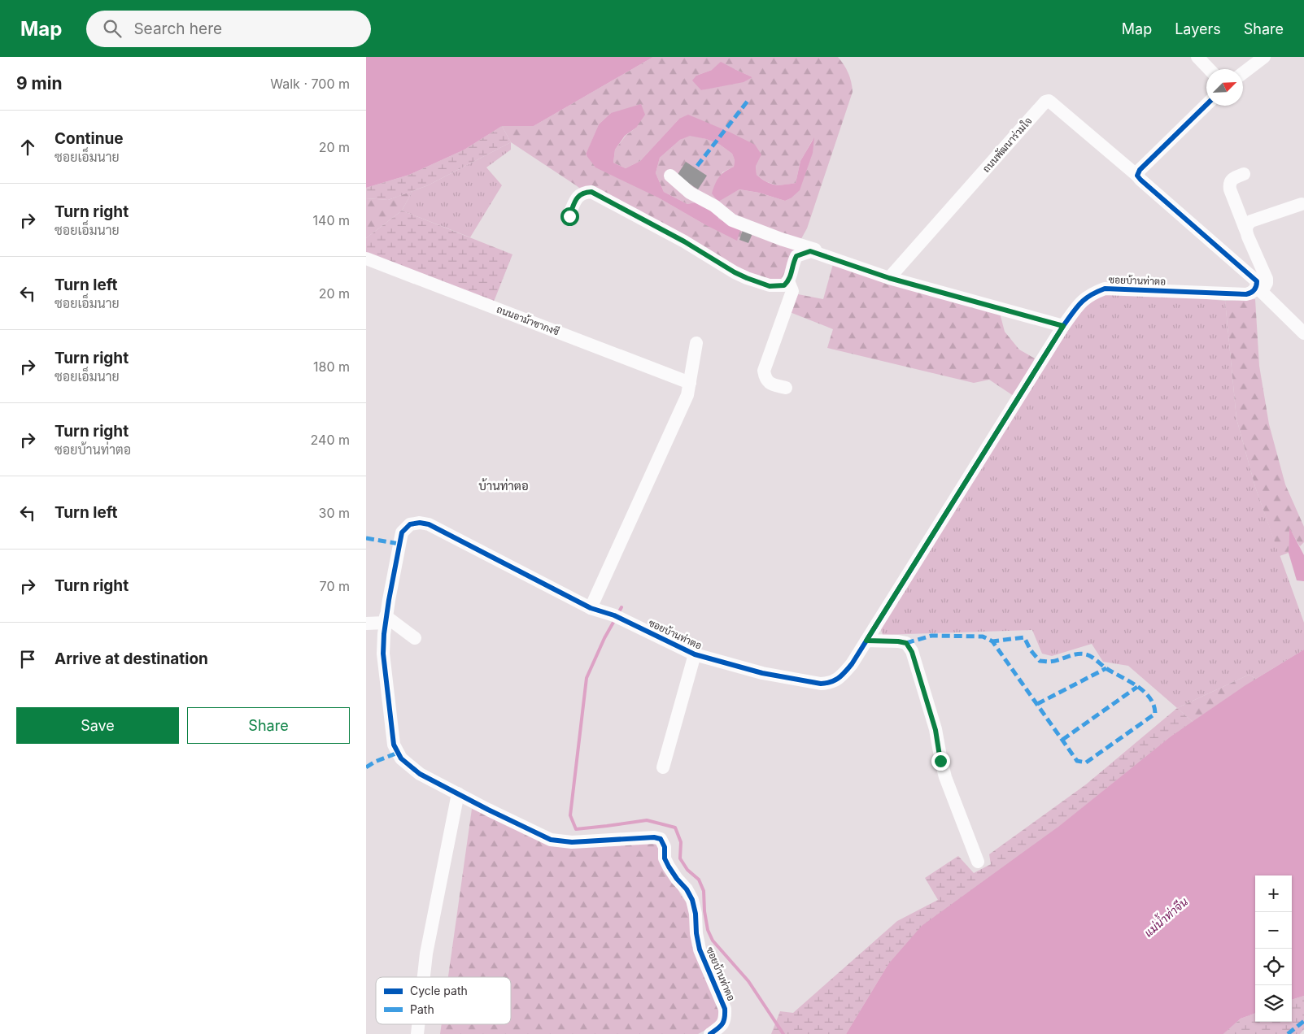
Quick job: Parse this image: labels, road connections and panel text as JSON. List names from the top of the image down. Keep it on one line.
{"streets":{"street":["ถนนพัฒนาร่วมใจ","ซอยบ้านท่าตอ","ถนนอาม้าซากงซี"]},"districts":["บ้านท่าตอ"],"water":["แม่น้ำท่าจีน"],"legend":["Cycle path","Path"],"north":"top right","page":{"header":"Map","search":"Search here","nav":["Map","Layers","Share"],"heading":["9 min","Walk · 700 m"],"list":[["Continue","ซอยเอ็มนาย","20 m"],["Turn right","ซอยเอ็มนาย","140 m"],["Turn left","ซอยเอ็มนาย","20 m"],["Turn right","ซอยเอ็มนาย","180 m"],["Turn right","ซอยบ้านท่าตอ","240 m"],["Turn left","30 m"],["Turn right","70 m"],"Arrive at destination"],"buttons":["Save","Share"],"map_buttons":["+","−"]}}
